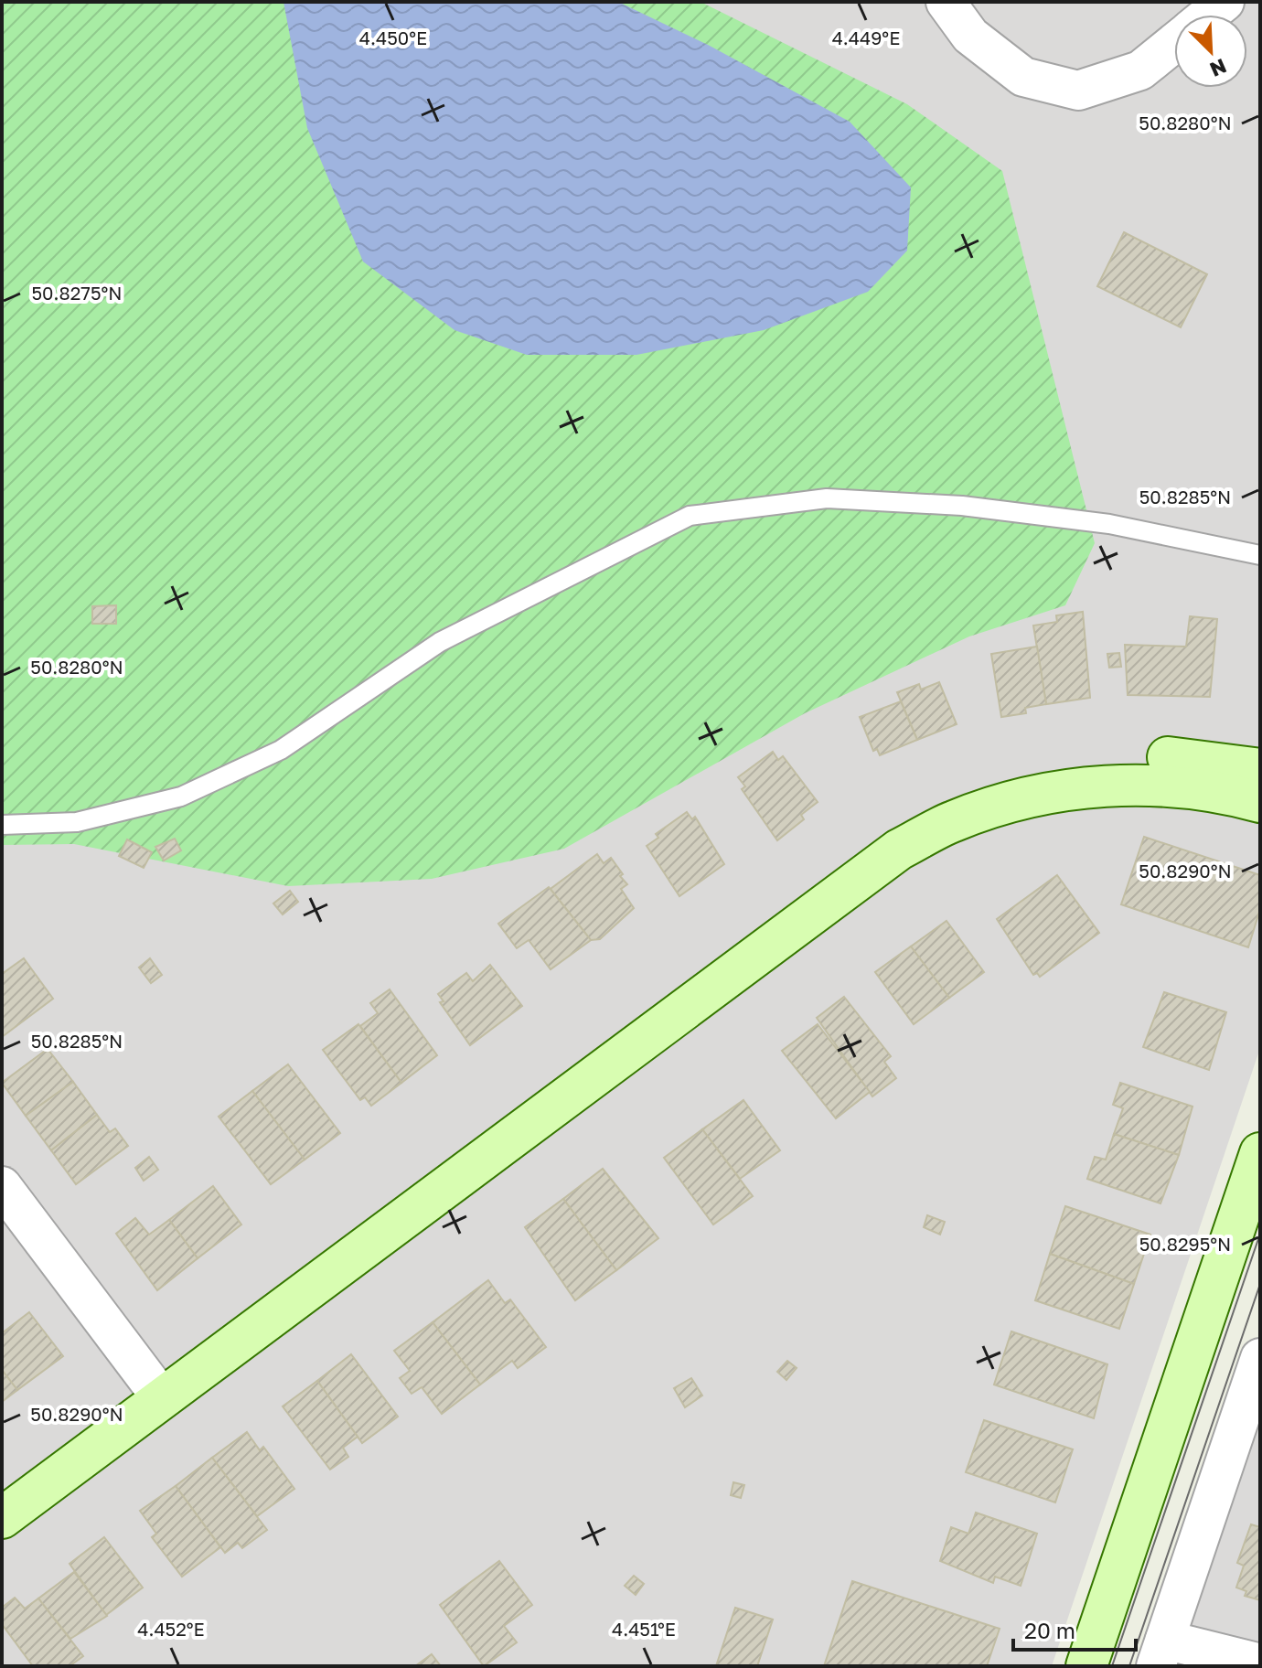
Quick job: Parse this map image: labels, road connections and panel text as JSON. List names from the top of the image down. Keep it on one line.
{"scale_bar":"20 m","north":"bottom right","coordinates":["4.450°E","4.449°E","50.8280°N","50.8275°N","50.8285°N","50.8290°N","50.8295°N","4.452°E","4.451°E"]}
